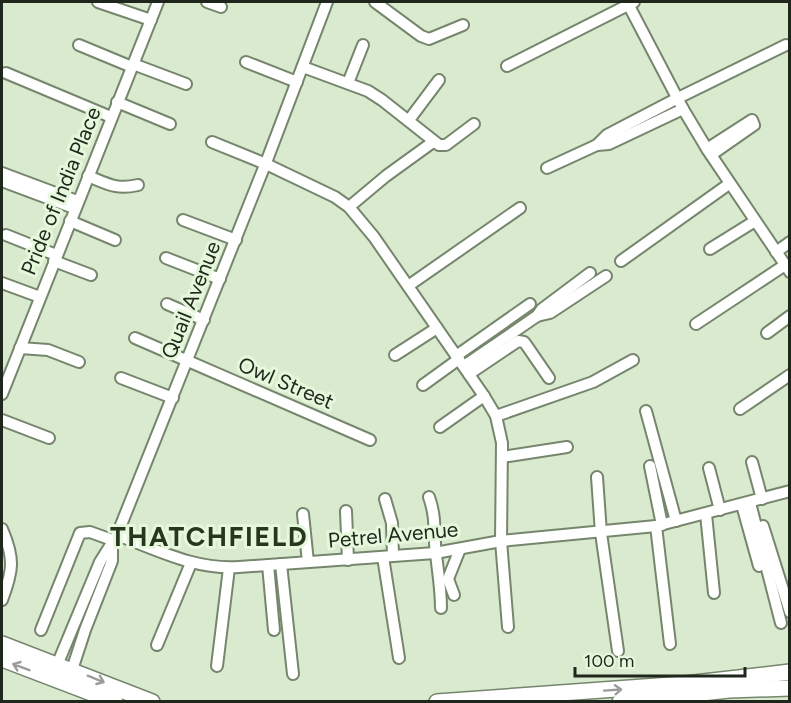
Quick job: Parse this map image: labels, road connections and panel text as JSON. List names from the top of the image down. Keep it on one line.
{"streets":{"street":["Pride of India Place","Quail Avenue","Owl Street","Petrel Avenue"]},"crossings":[["Quail Avenue","Owl Street"],["Quail Avenue","Petrel Avenue"]],"districts":["THATCHFIELD"],"scale_bar":"100 m"}
